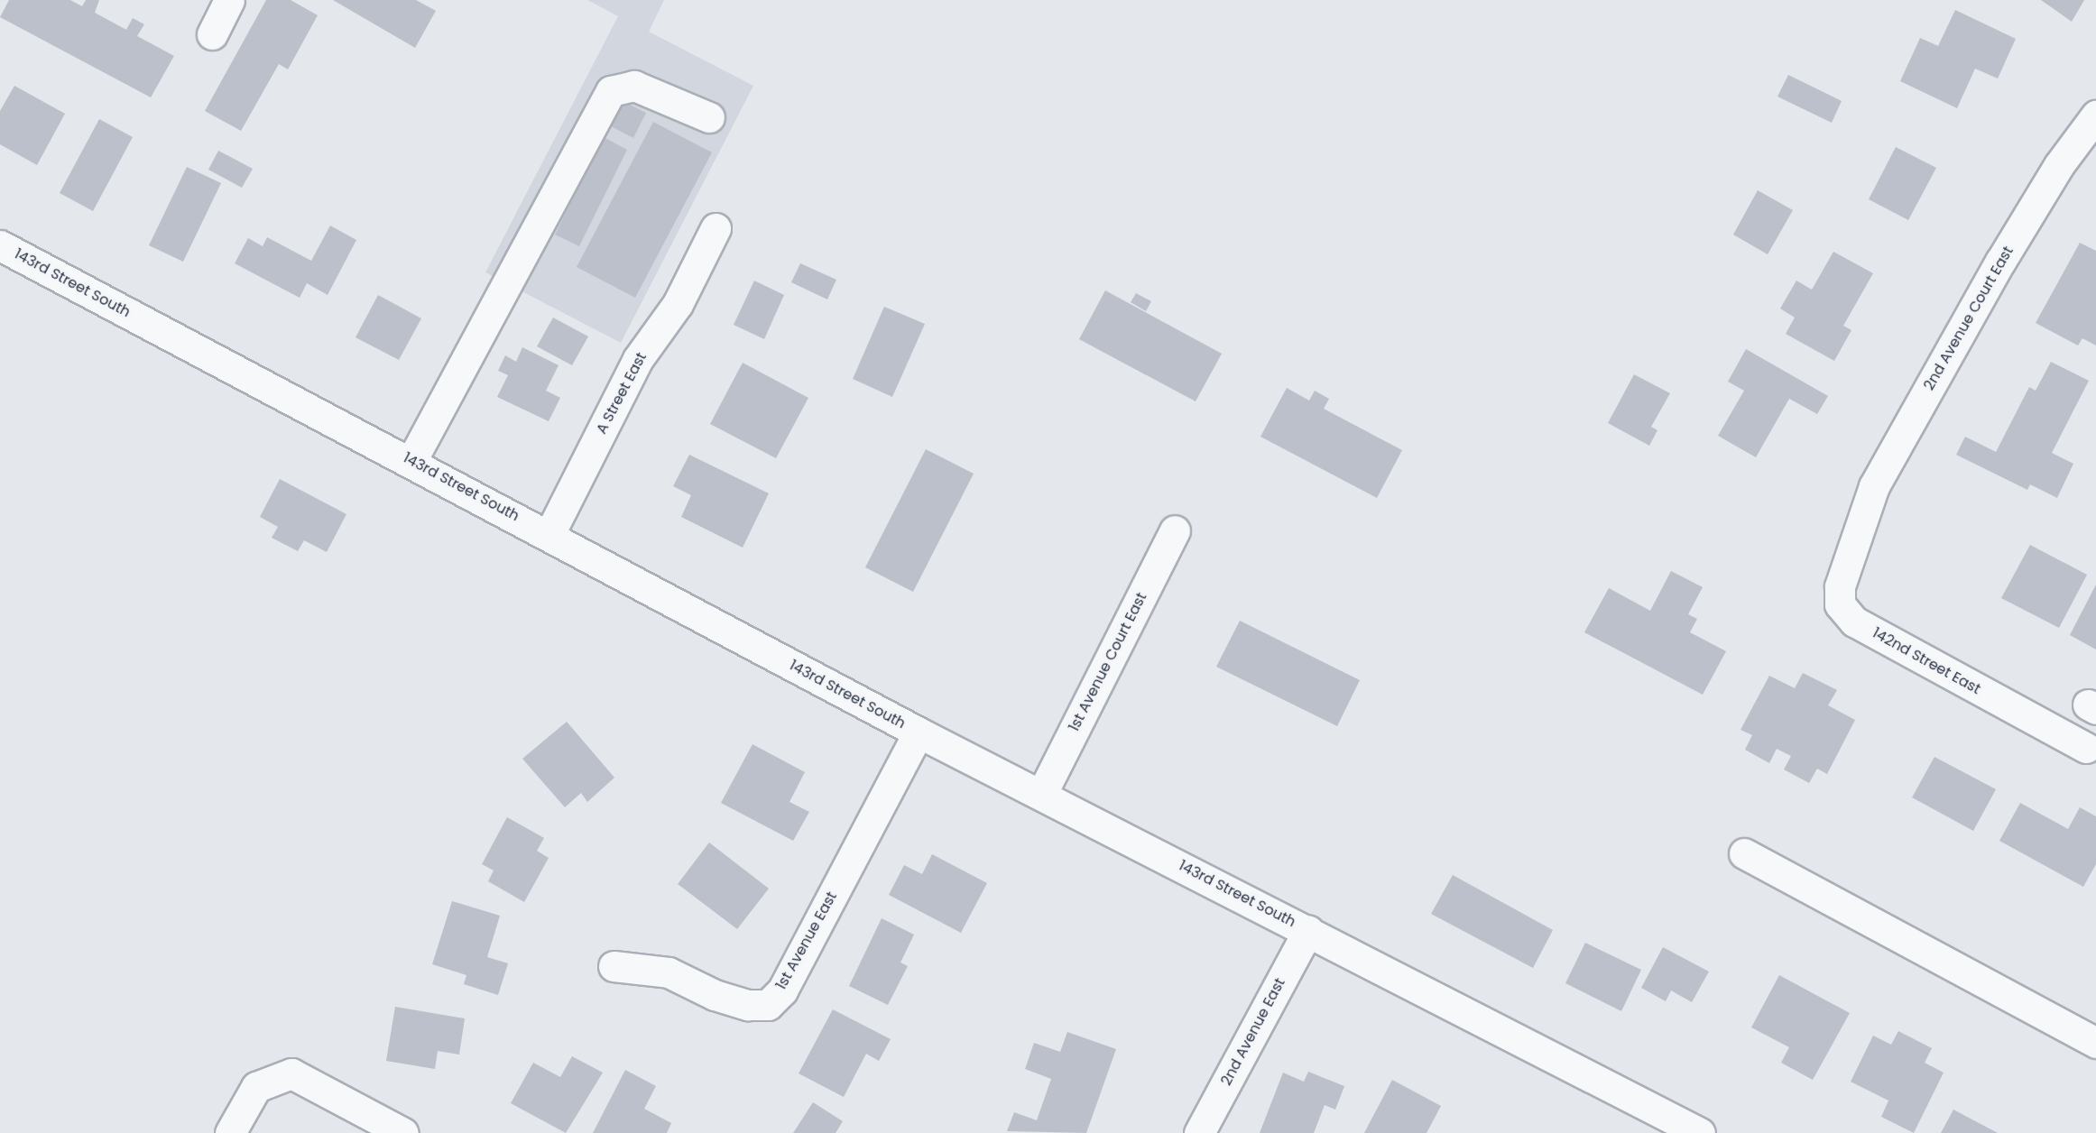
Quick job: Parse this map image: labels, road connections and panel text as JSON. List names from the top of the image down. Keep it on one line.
{"streets":{"street":["143rd Street South","2nd Avenue Court East","A Street East","142nd Street East","1st Avenue Court East","1st Avenue East","2nd Avenue East"]},"crossings":[["143rd Street South","A Street East"],["143rd Street South","1st Avenue Court East"],["143rd Street South","1st Avenue East"],["143rd Street South","2nd Avenue East"],["2nd Avenue Court East","142nd Street East"]]}
